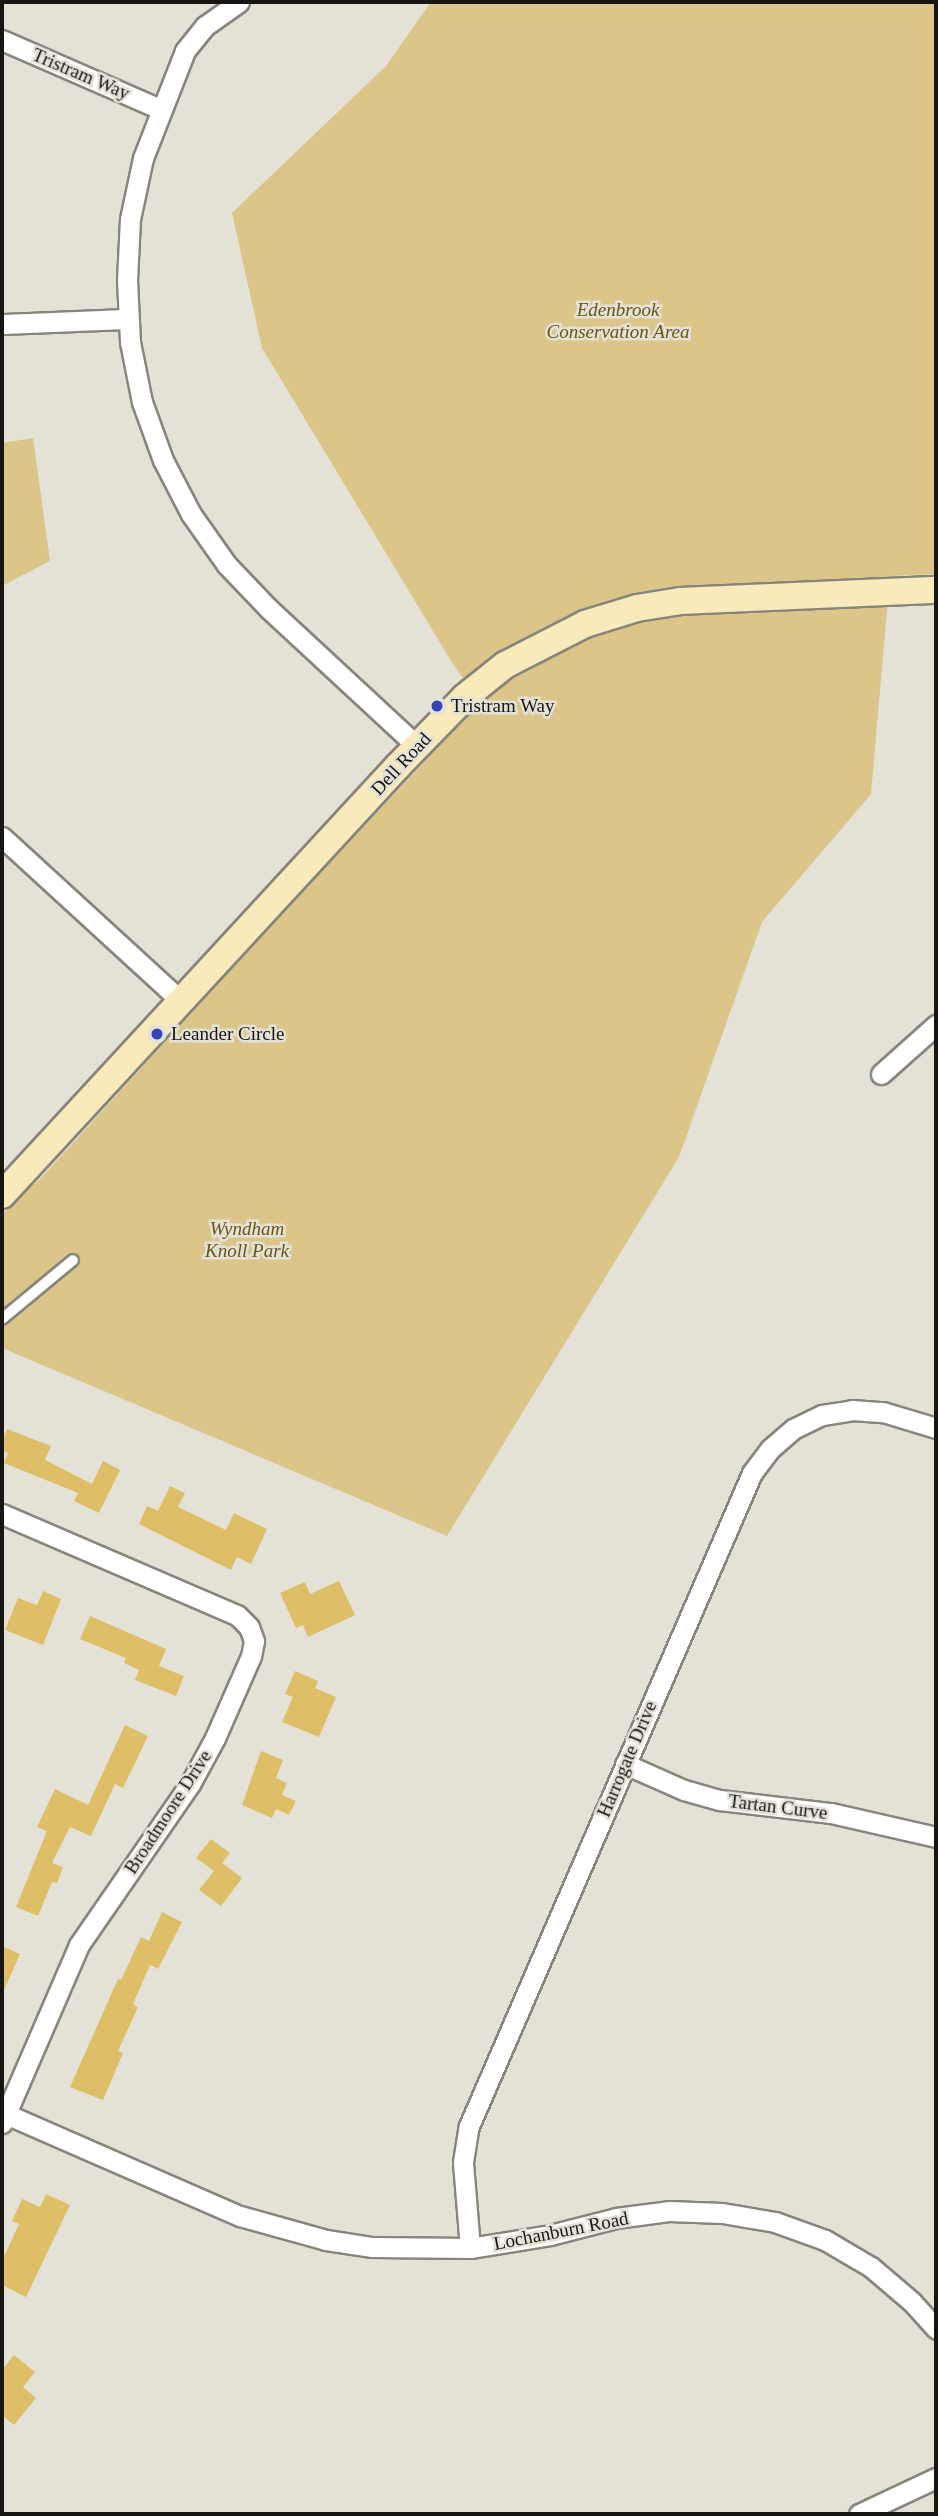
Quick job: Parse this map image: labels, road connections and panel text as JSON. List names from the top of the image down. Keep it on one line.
{"streets":{"street":["Tristram Way","Dell Road","Harrogate Drive","Tartan Curve","Broadmoore Drive","Lochanburn Road"]},"crossings":[["Harrogate Drive","Tartan Curve"],["Harrogate Drive","Lochanburn Road"],["Broadmoore Drive","Lochanburn Road"]],"parks":["Edenbrook Conservation Area","Wyndham Knoll Park"],"places":["Tristram Way","Leander Circle"]}
